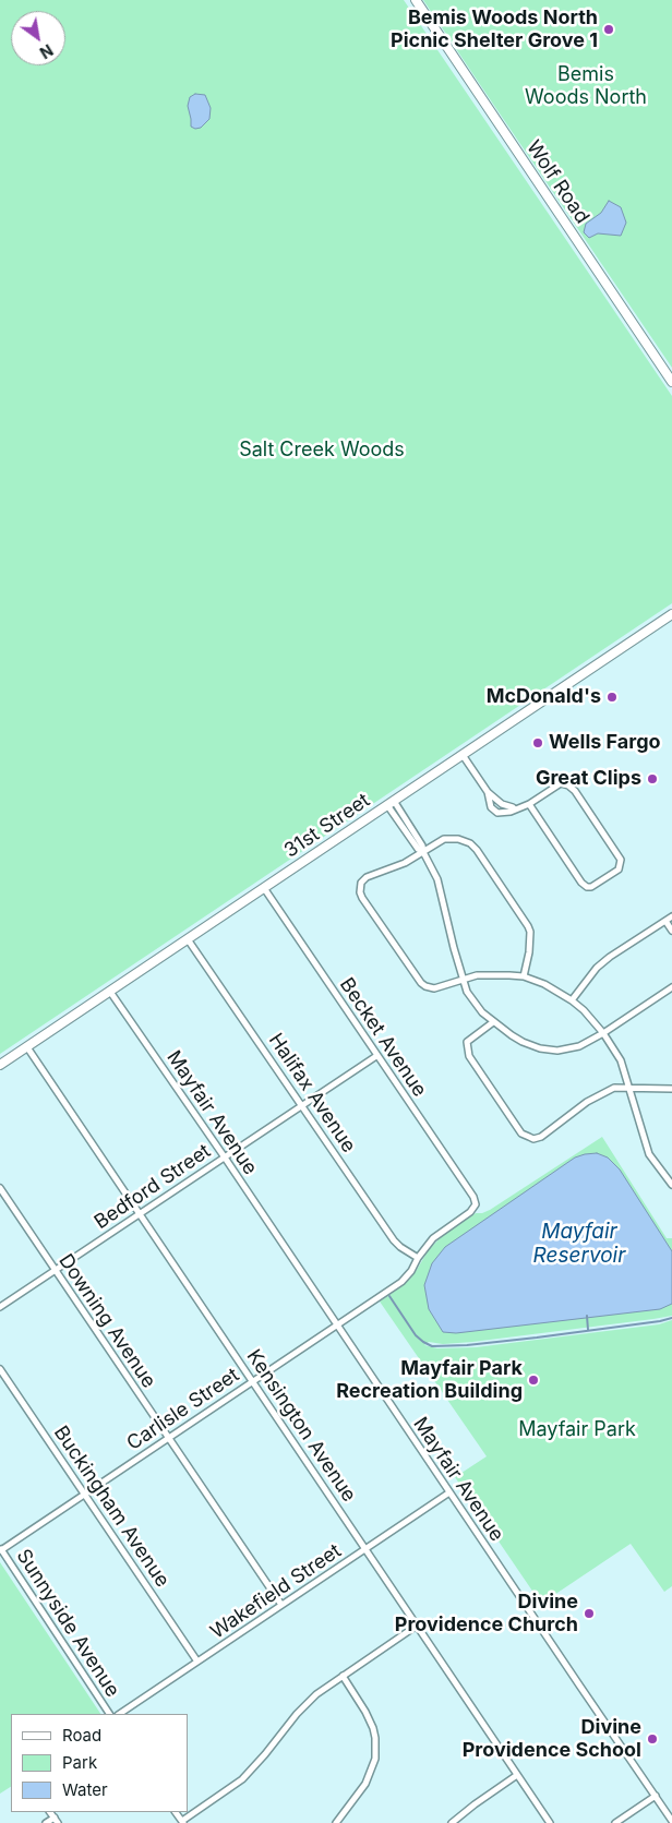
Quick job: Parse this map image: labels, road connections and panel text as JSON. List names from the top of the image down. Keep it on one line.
{"streets":{"main road":["Wolf Road","31st Street"],"street":["Becket Avenue","Halifax Avenue","Mayfair Avenue","Bedford Street","Downing Avenue","Carlisle Street","Kensington Avenue","Buckingham Avenue","Wakefield Street","Sunnyside Avenue"]},"crossings":[["31st Street","Becket Avenue"],["31st Street","Halifax Avenue"],["31st Street","Mayfair Avenue"],["31st Street","Kensington Avenue"],["Becket Avenue","Bedford Street"],["Becket Avenue","Carlisle Street"],["Halifax Avenue","Bedford Street"],["Halifax Avenue","Carlisle Street"],["Mayfair Avenue","Bedford Street"],["Mayfair Avenue","Carlisle Street"],["Mayfair Avenue","Wakefield Street"],["Bedford Street","Downing Avenue"],["Bedford Street","Kensington Avenue"],["Downing Avenue","Carlisle Street"],["Downing Avenue","Wakefield Street"],["Carlisle Street","Kensington Avenue"],["Carlisle Street","Buckingham Avenue"],["Carlisle Street","Sunnyside Avenue"],["Kensington Avenue","Wakefield Street"],["Buckingham Avenue","Wakefield Street"]],"water":["Mayfair Reservoir"],"parks":["Bemis Woods North","Salt Creek Woods","Mayfair Park"],"places":["Bemis Woods North Picnic Shelter Grove 1","McDonald's","Wells Fargo","Great Clips","Mayfair Park Recreation Building","Divine Providence Church","Divine Providence School"],"legend":["Road","Park","Water"],"north":"bottom right"}
